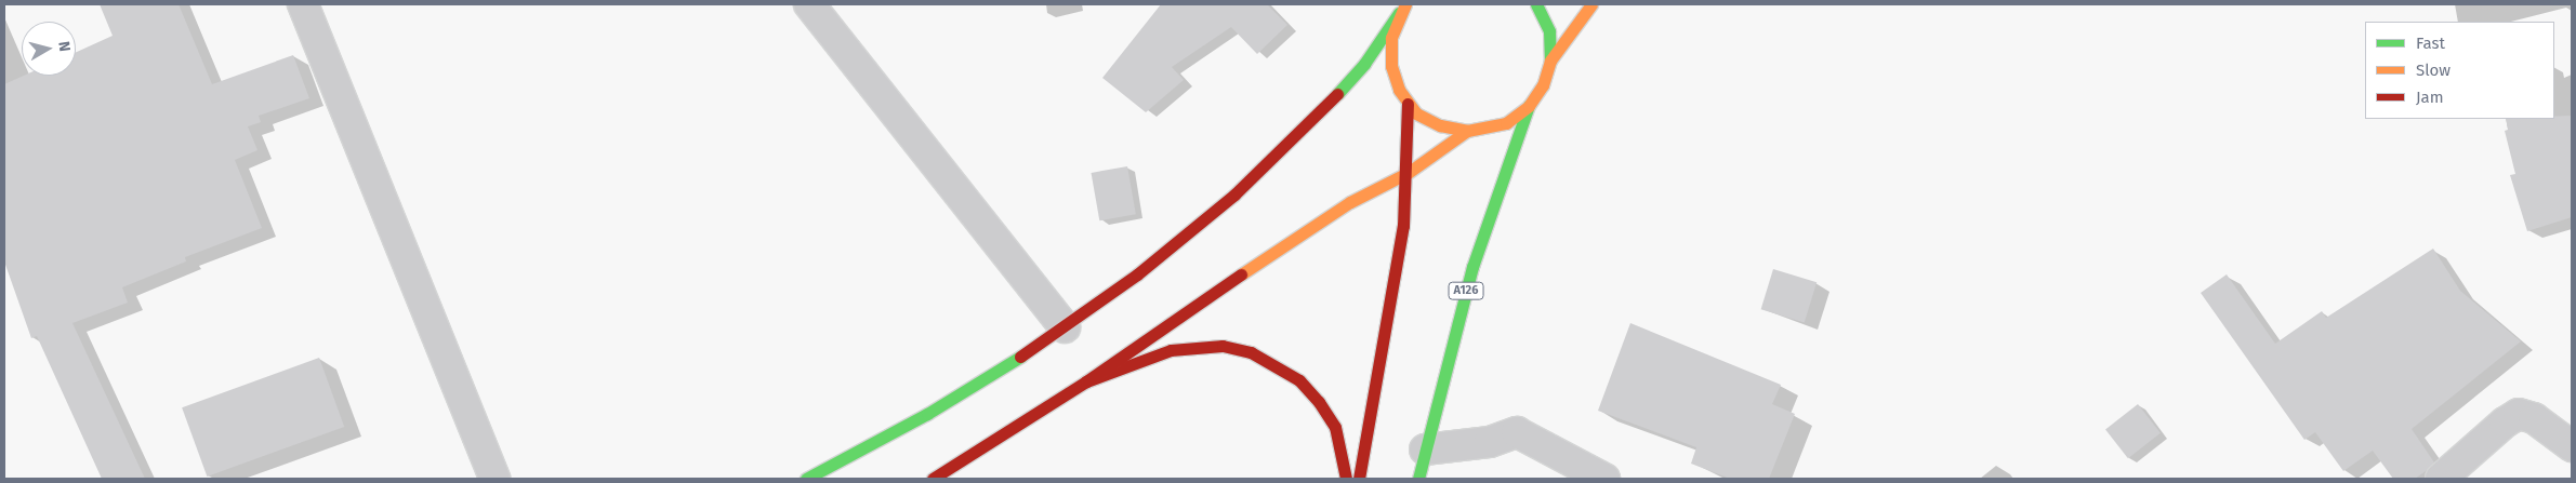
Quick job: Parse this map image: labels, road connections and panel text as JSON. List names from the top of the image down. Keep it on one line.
{"streets":{"main road":["A126"]},"legend":["Fast","Slow","Jam"],"north":"right"}
